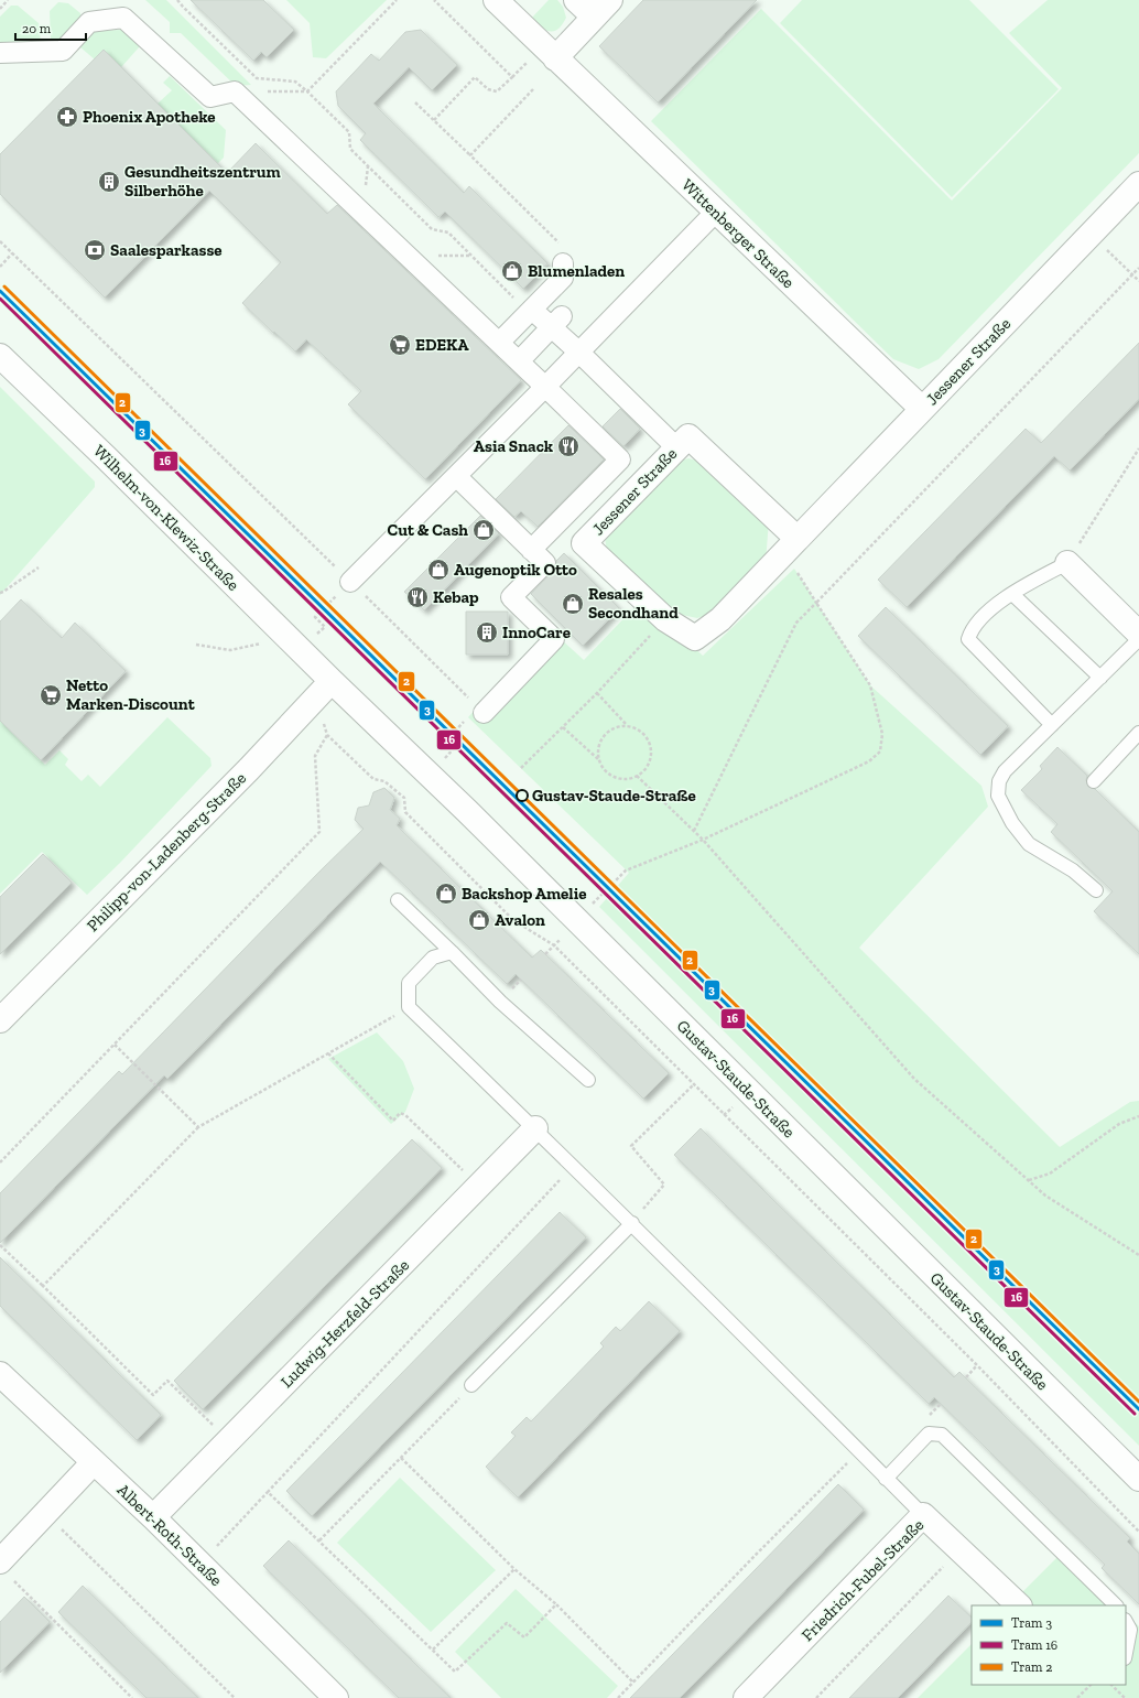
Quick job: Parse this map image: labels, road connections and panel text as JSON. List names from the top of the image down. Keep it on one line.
{"streets":{"street":["Wittenberger Straße","Jessener Straße","Wilhelm-von-Klewiz-Straße","Philipp-von-Ladenberg-Straße","Gustav-Staude-Straße","Ludwig-Herzfeld-Straße","Albert-Roth-Straße","Friedrich-Fubel-Straße"]},"crossings":[["Wittenberger Straße","Jessener Straße"],["Wilhelm-von-Klewiz-Straße","Philipp-von-Ladenberg-Straße"],["Wilhelm-von-Klewiz-Straße","Gustav-Staude-Straße"],["Philipp-von-Ladenberg-Straße","Gustav-Staude-Straße"],["Ludwig-Herzfeld-Straße","Albert-Roth-Straße"]],"places":{"pharmacy":["Phoenix Apotheke"],"building":["Gesundheitszentrum Silberhöhe","InnoCare"],"bank":["Saalesparkasse"],"shop":["Blumenladen","Cut & Cash","Augenoptik Otto","Resales Secondhand","Backshop Amelie","Avalon"],"supermarket":["EDEKA","Netto Marken-Discount"],"restaurant":["Asia Snack","Kebap"],"other":["Gustav-Staude-Straße"]},"lines":["tram line 2","tram line 3","tram line 16"],"legend":["Tram 3","Tram 16","Tram 2"],"scale_bar":"20 m"}
